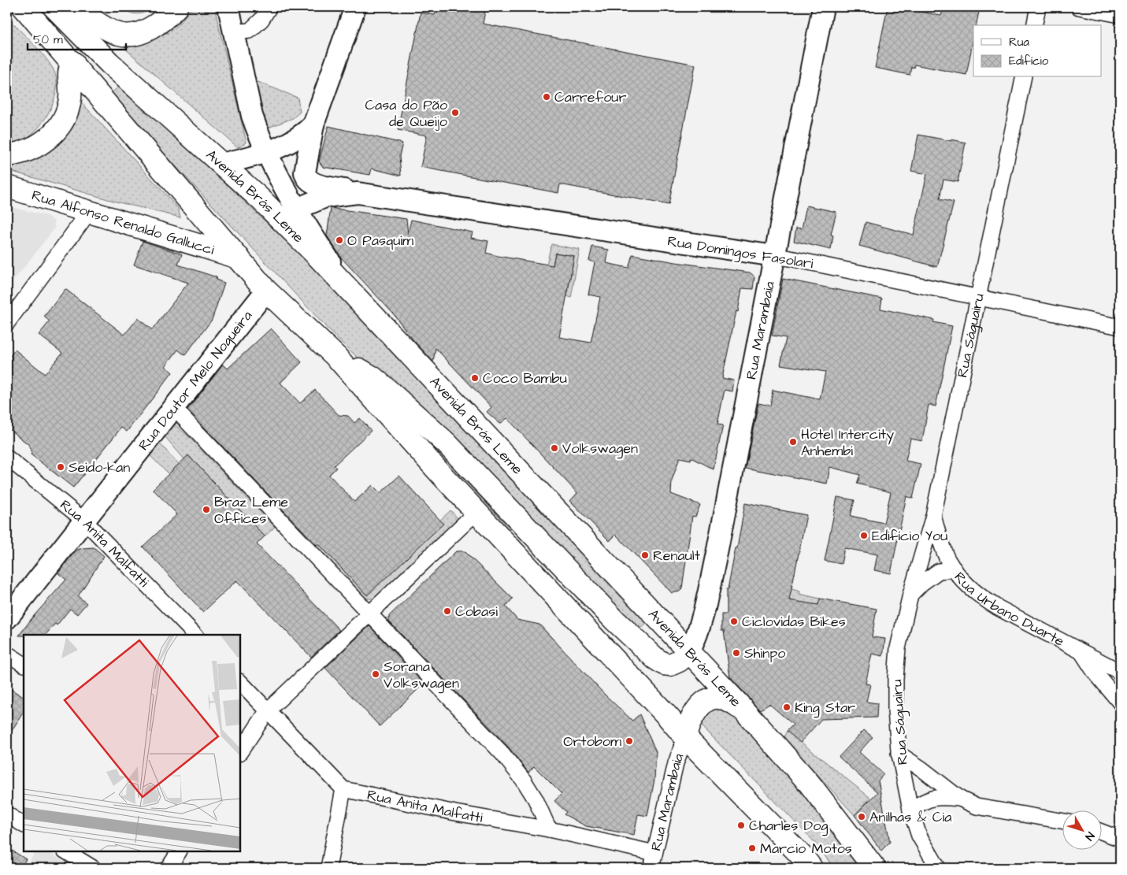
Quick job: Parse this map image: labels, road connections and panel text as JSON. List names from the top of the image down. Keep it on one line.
{"streets":{"main road":["Avenida Brás Leme","Rua Alfonso Renaldo Gallucci"],"street":["Rua Domingos Fasolari","Rua Marambaia","Rua Ságuairu","Rua Doutor Melo Nogueira","Rua Anita Malfatti","Rua Urbano Duarte"]},"crossings":[["Avenida Brás Leme","Rua Marambaia"],["Rua Domingos Fasolari","Rua Marambaia"],["Rua Domingos Fasolari","Rua Ságuairu"],["Rua Marambaia","Rua Anita Malfatti"],["Rua Ságuairu","Rua Urbano Duarte"],["Rua Doutor Melo Nogueira","Rua Anita Malfatti"]],"places":["Carrefour","Casa do Pão de Queijo","O Pasquim","Coco Bambu","Hotel Intercity Anhembi","Volkswagen","Seido-kan","Braz Leme Offices","Edifício You","Renault","Cobasi","Ciclovidas Bikes","Shinpo","Sorana Volkswagen","King Star","Ortobom","Anilhas & Cia","Charles Dog","Marcio Motos"],"legend":["Rua","Edifício"],"scale_bar":"50 m","north":"bottom right"}
